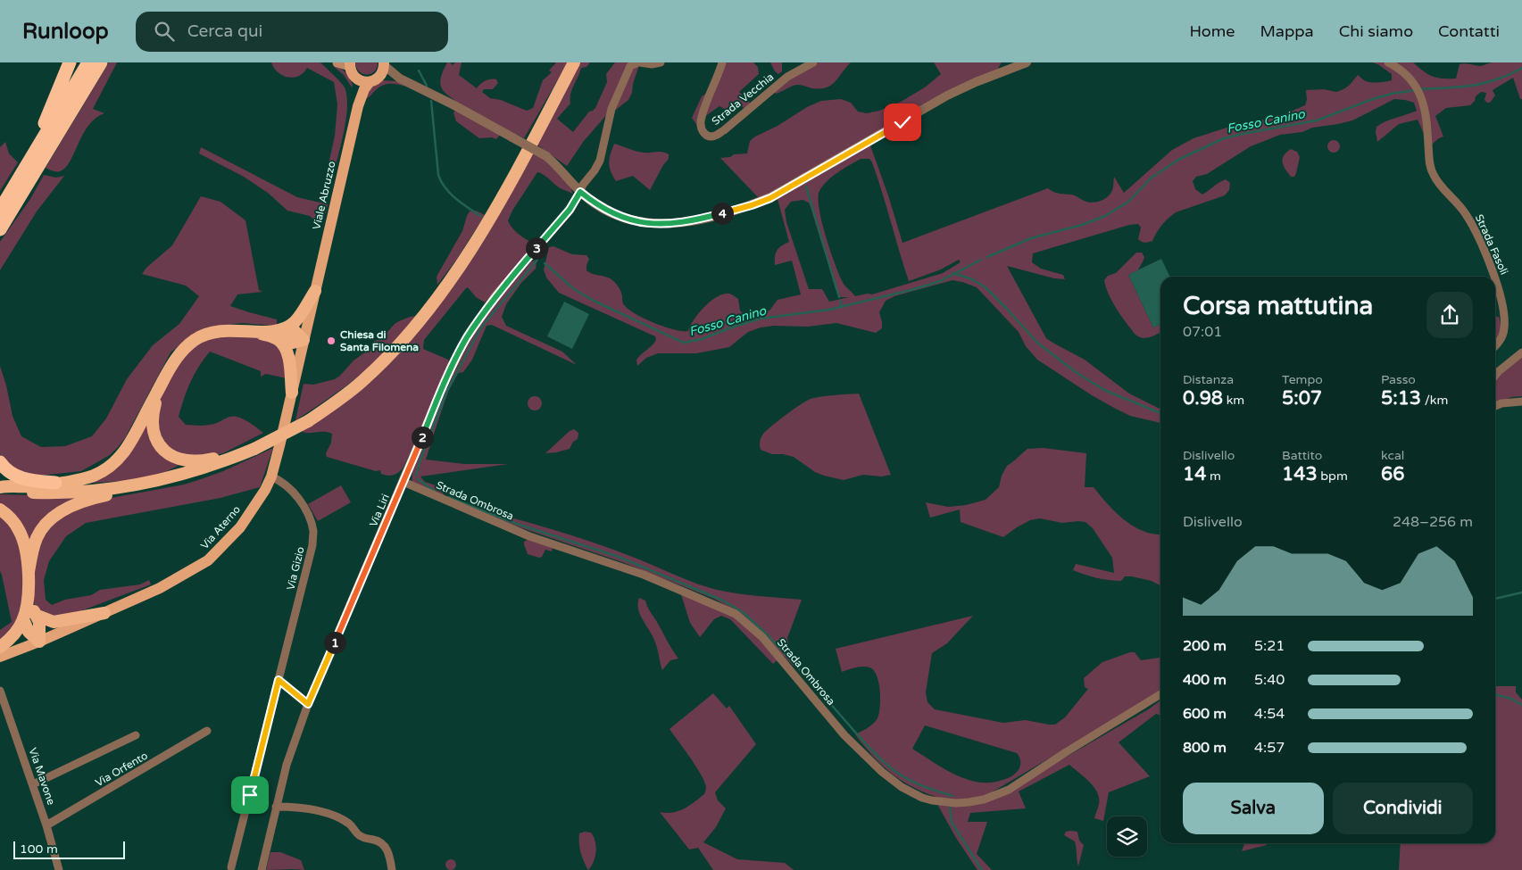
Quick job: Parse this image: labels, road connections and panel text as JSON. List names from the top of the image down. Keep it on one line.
{"streets":{"main road":["Viale Abruzzo","Via Aterno"],"street":["Strada Vecchia","Strada Fasoli","Strada Ombrosa","Via Liri","Via Gizio","Via Orfento","Via Mavone"]},"crossings":[["Viale Abruzzo","Via Aterno"],["Strada Ombrosa","Via Liri"],["Via Aterno","Via Gizio"],["Via Orfento","Via Mavone"]],"water":["Fosso Canino"],"places":["Chiesa di Santa Filomena"],"scale_bar":"100 m","page":{"header":"Runloop","search":"Cerca qui","nav":["Home","Mappa","Chi siamo","Contatti"],"pins":["4","3","2","1"],"heading":["Corsa mattutina","07:01"],"stats":[["Distanza","0.98 km"],["Tempo","5:07"],["Passo","5:13 /km"],["Dislivello","14 m"],["Battito","143 bpm"],["kcal","66"]],"chart":["Dislivello","248–256 m"],"list":[{"name":"200 m","note":"5:21"},{"name":"400 m","note":"5:40"},{"name":"600 m","note":"4:54"},{"name":"800 m","note":"4:57"}],"buttons":["Salva","Condividi"],"scale":"100 m"}}
